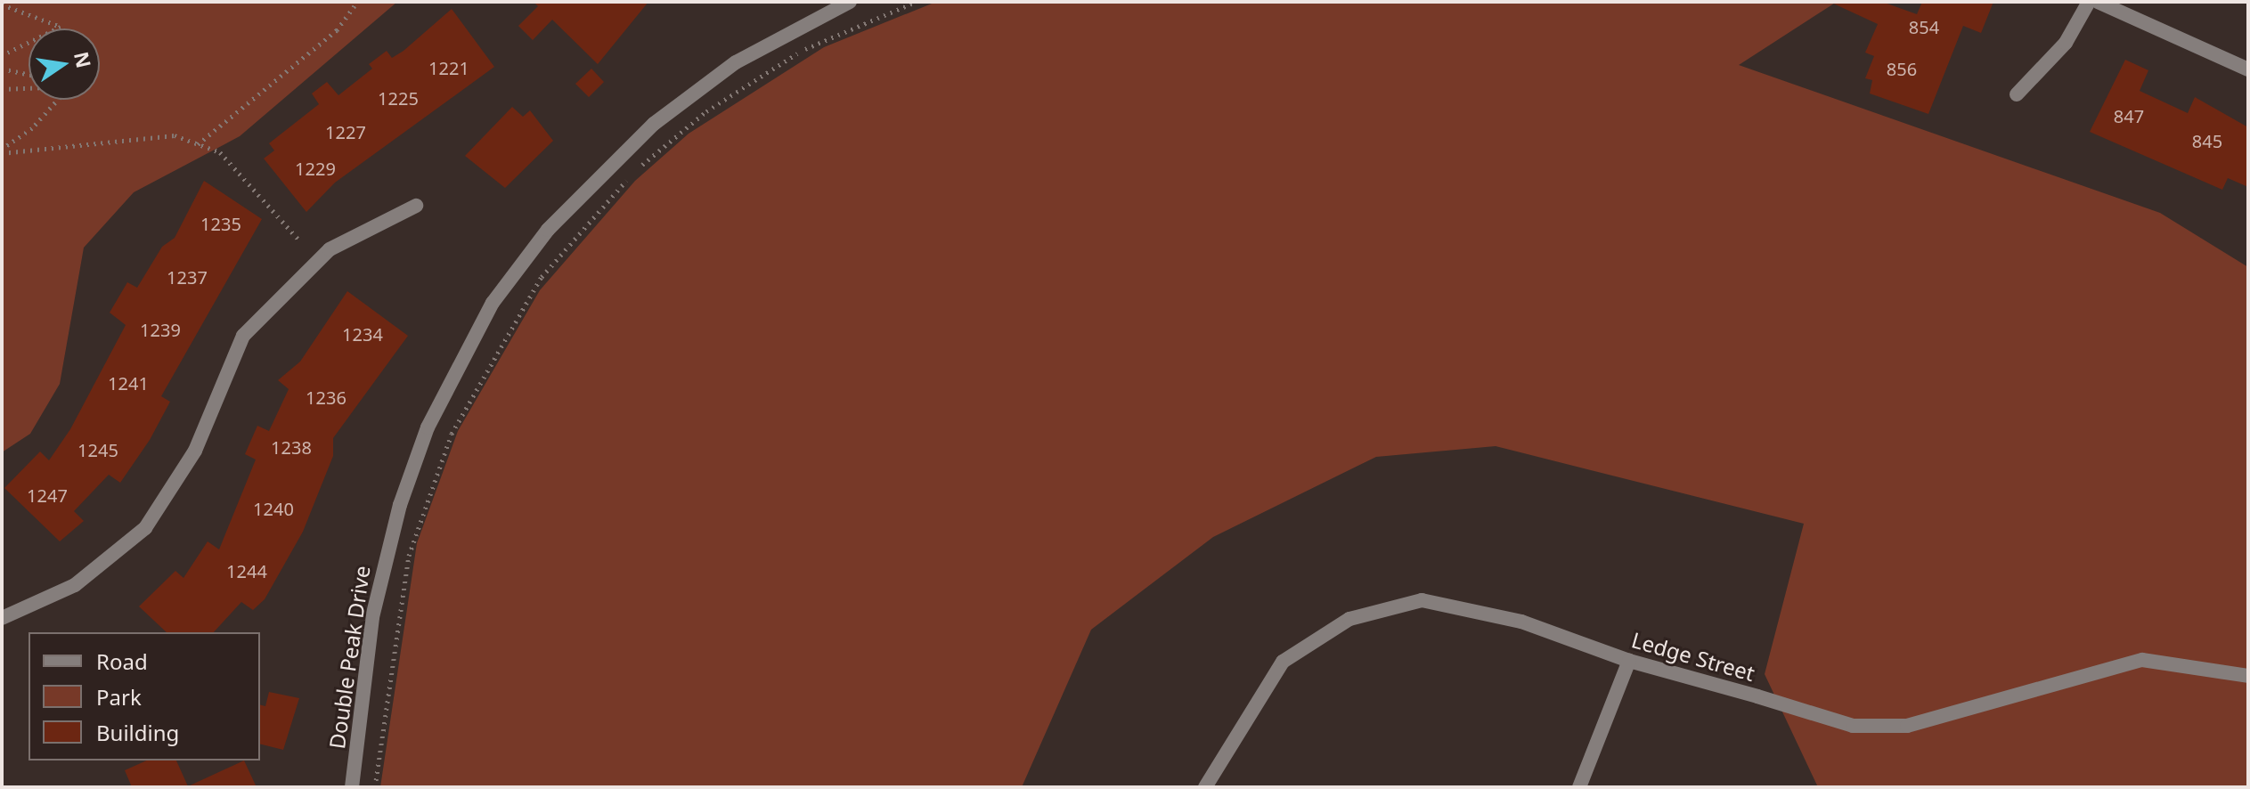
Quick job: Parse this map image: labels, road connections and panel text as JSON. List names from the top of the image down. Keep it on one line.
{"streets":{"street":["Ledge Street","Double Peak Drive"]},"house_numbers":["854","1221","856","1225","847","1227","845","1229","1235","1237","1239","1234","1241","1236","1238","1245","1247","1240","1244"],"legend":["Road","Park","Building"],"north":"right"}
